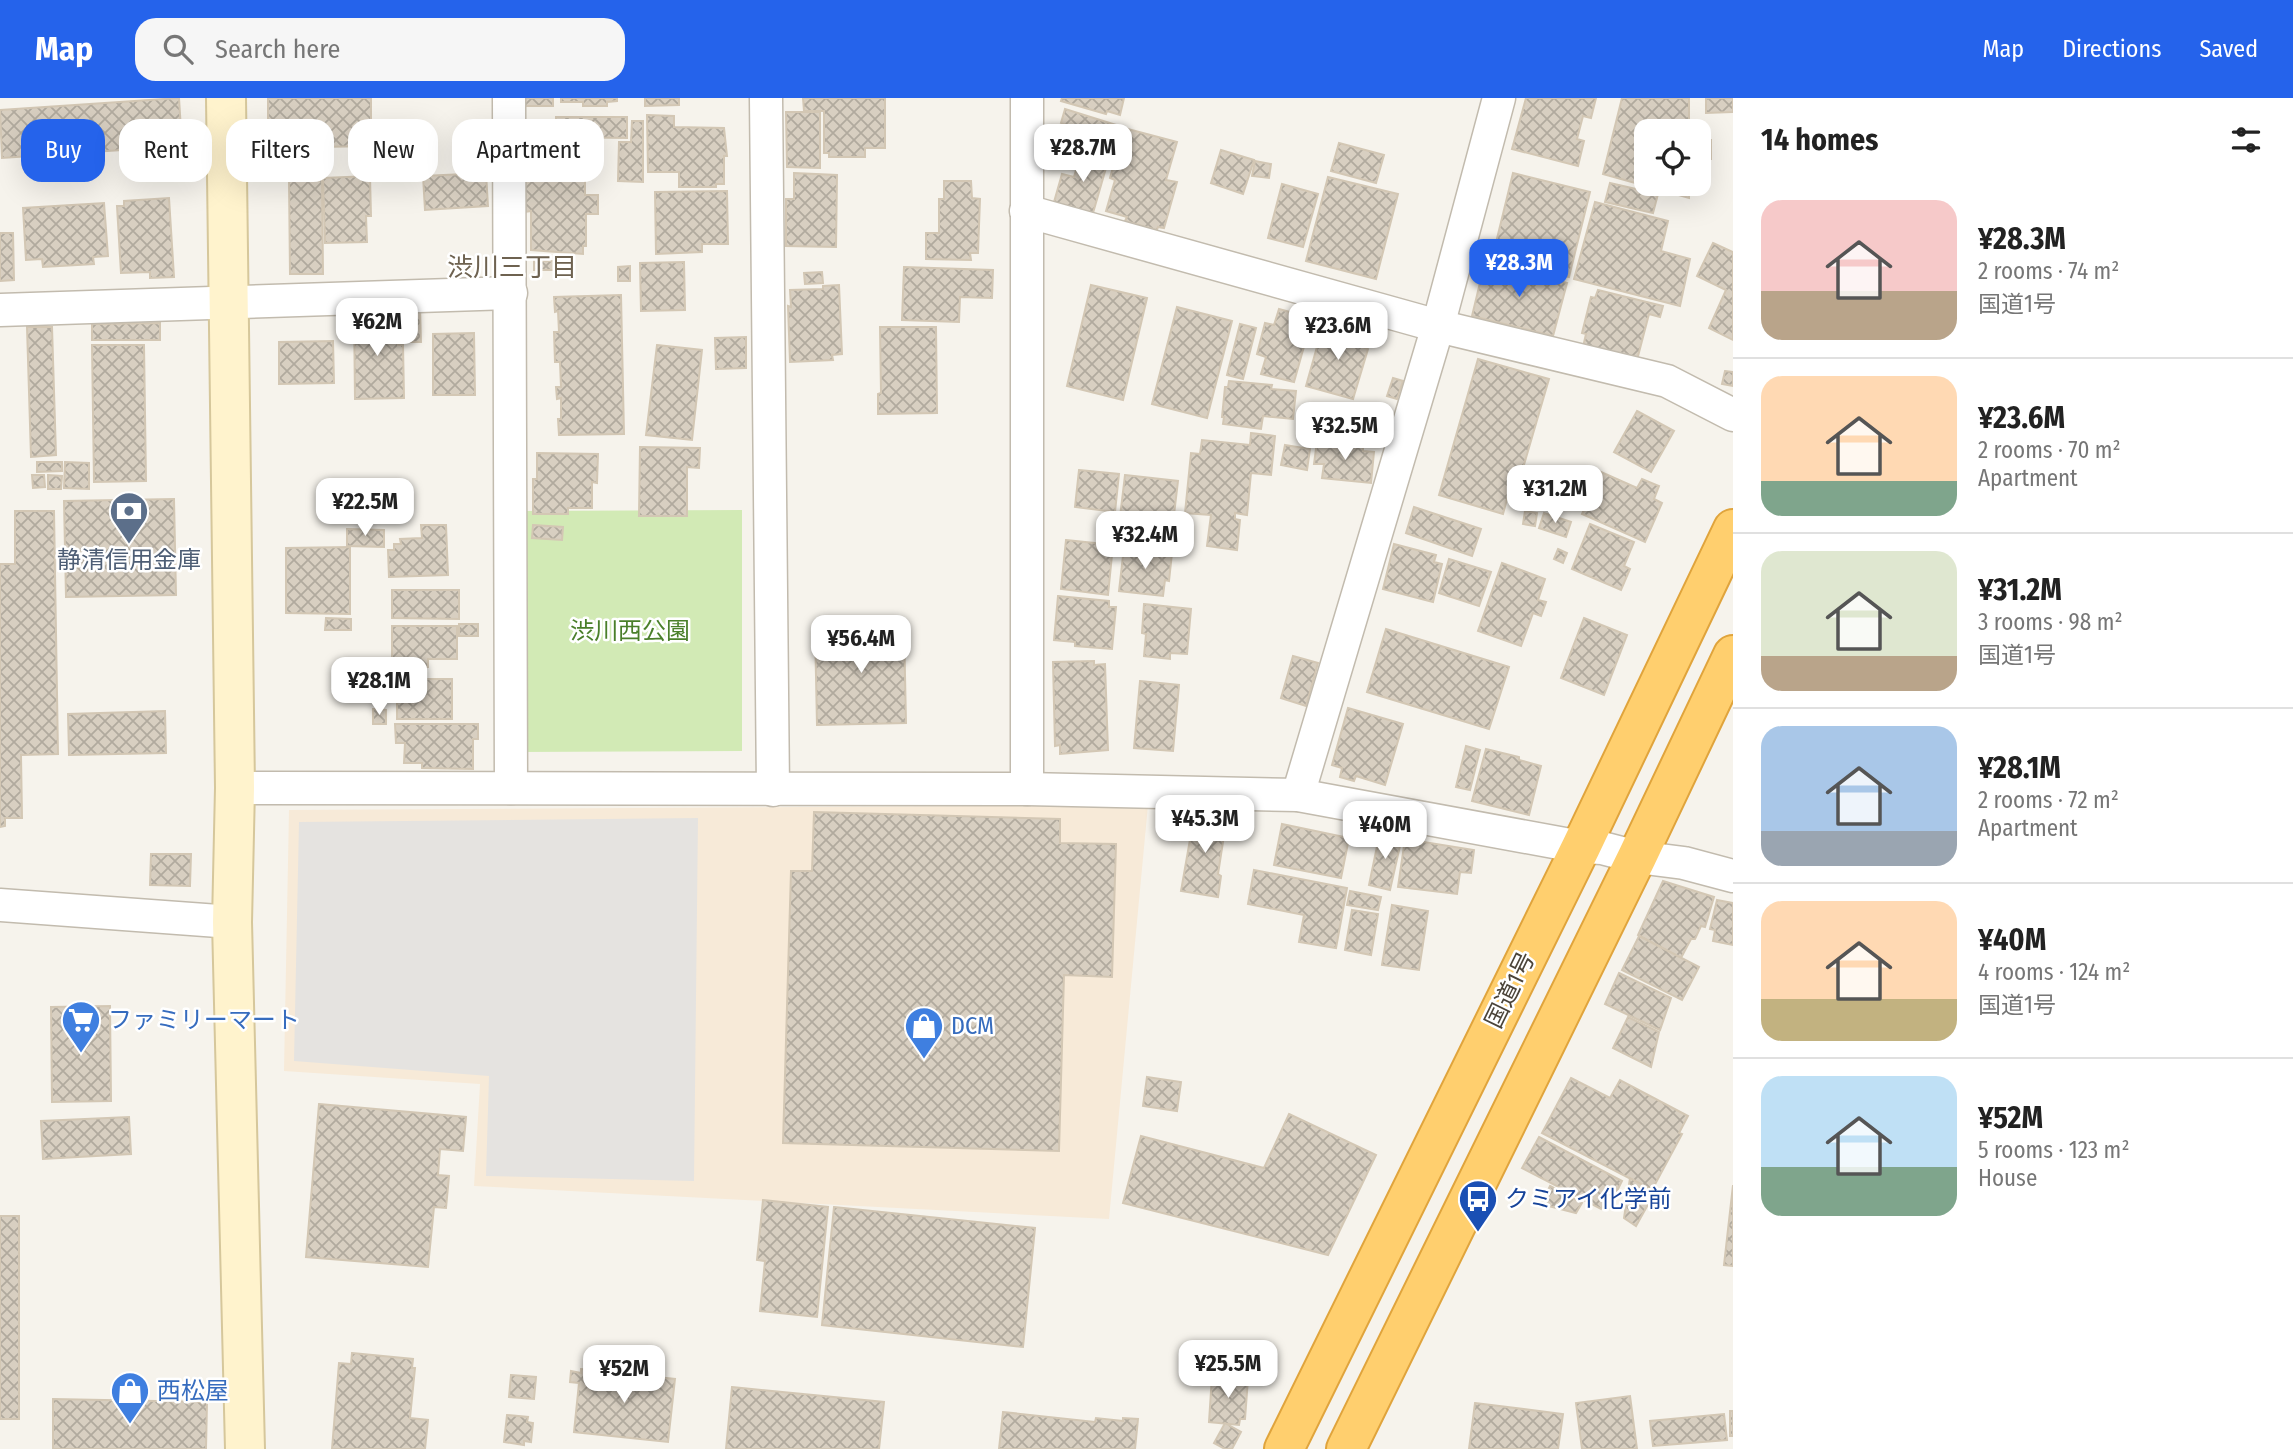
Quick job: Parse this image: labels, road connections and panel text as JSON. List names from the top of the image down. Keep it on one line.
{"streets":{"highway":["国道1号"]},"districts":["渋川三丁目"],"parks":["渋川西公園"],"places":{"bank":["静清信用金庫"],"supermarket":["ファミリーマート"],"shop":["DCM","西松屋"],"bus stop":["クミアイ化学前"]},"page":{"header":"Map","search":"Search here","nav":["Map","Directions","Saved"],"heading":"14 homes","chip":["Buy","Rent","Filters","New","Apartment"],"price":["¥28.7M","¥28.3M","¥62M","¥23.6M","¥32.5M","¥31.2M","¥22.5M","¥32.4M","¥56.4M","¥28.1M","¥45.3M","¥40M","¥25.5M","¥52M"],"list":[{"name":"¥28.3M","note":"2 rooms · 74 m² · 国道1号"},{"name":"¥23.6M","note":"2 rooms · 70 m² · Apartment"},{"name":"¥31.2M","note":"3 rooms · 98 m² · 国道1号"},{"name":"¥28.1M","note":"2 rooms · 72 m² · Apartment"},{"name":"¥40M","note":"4 rooms · 124 m² · 国道1号"},{"name":"¥52M","note":"5 rooms · 123 m² · House"}]}}
